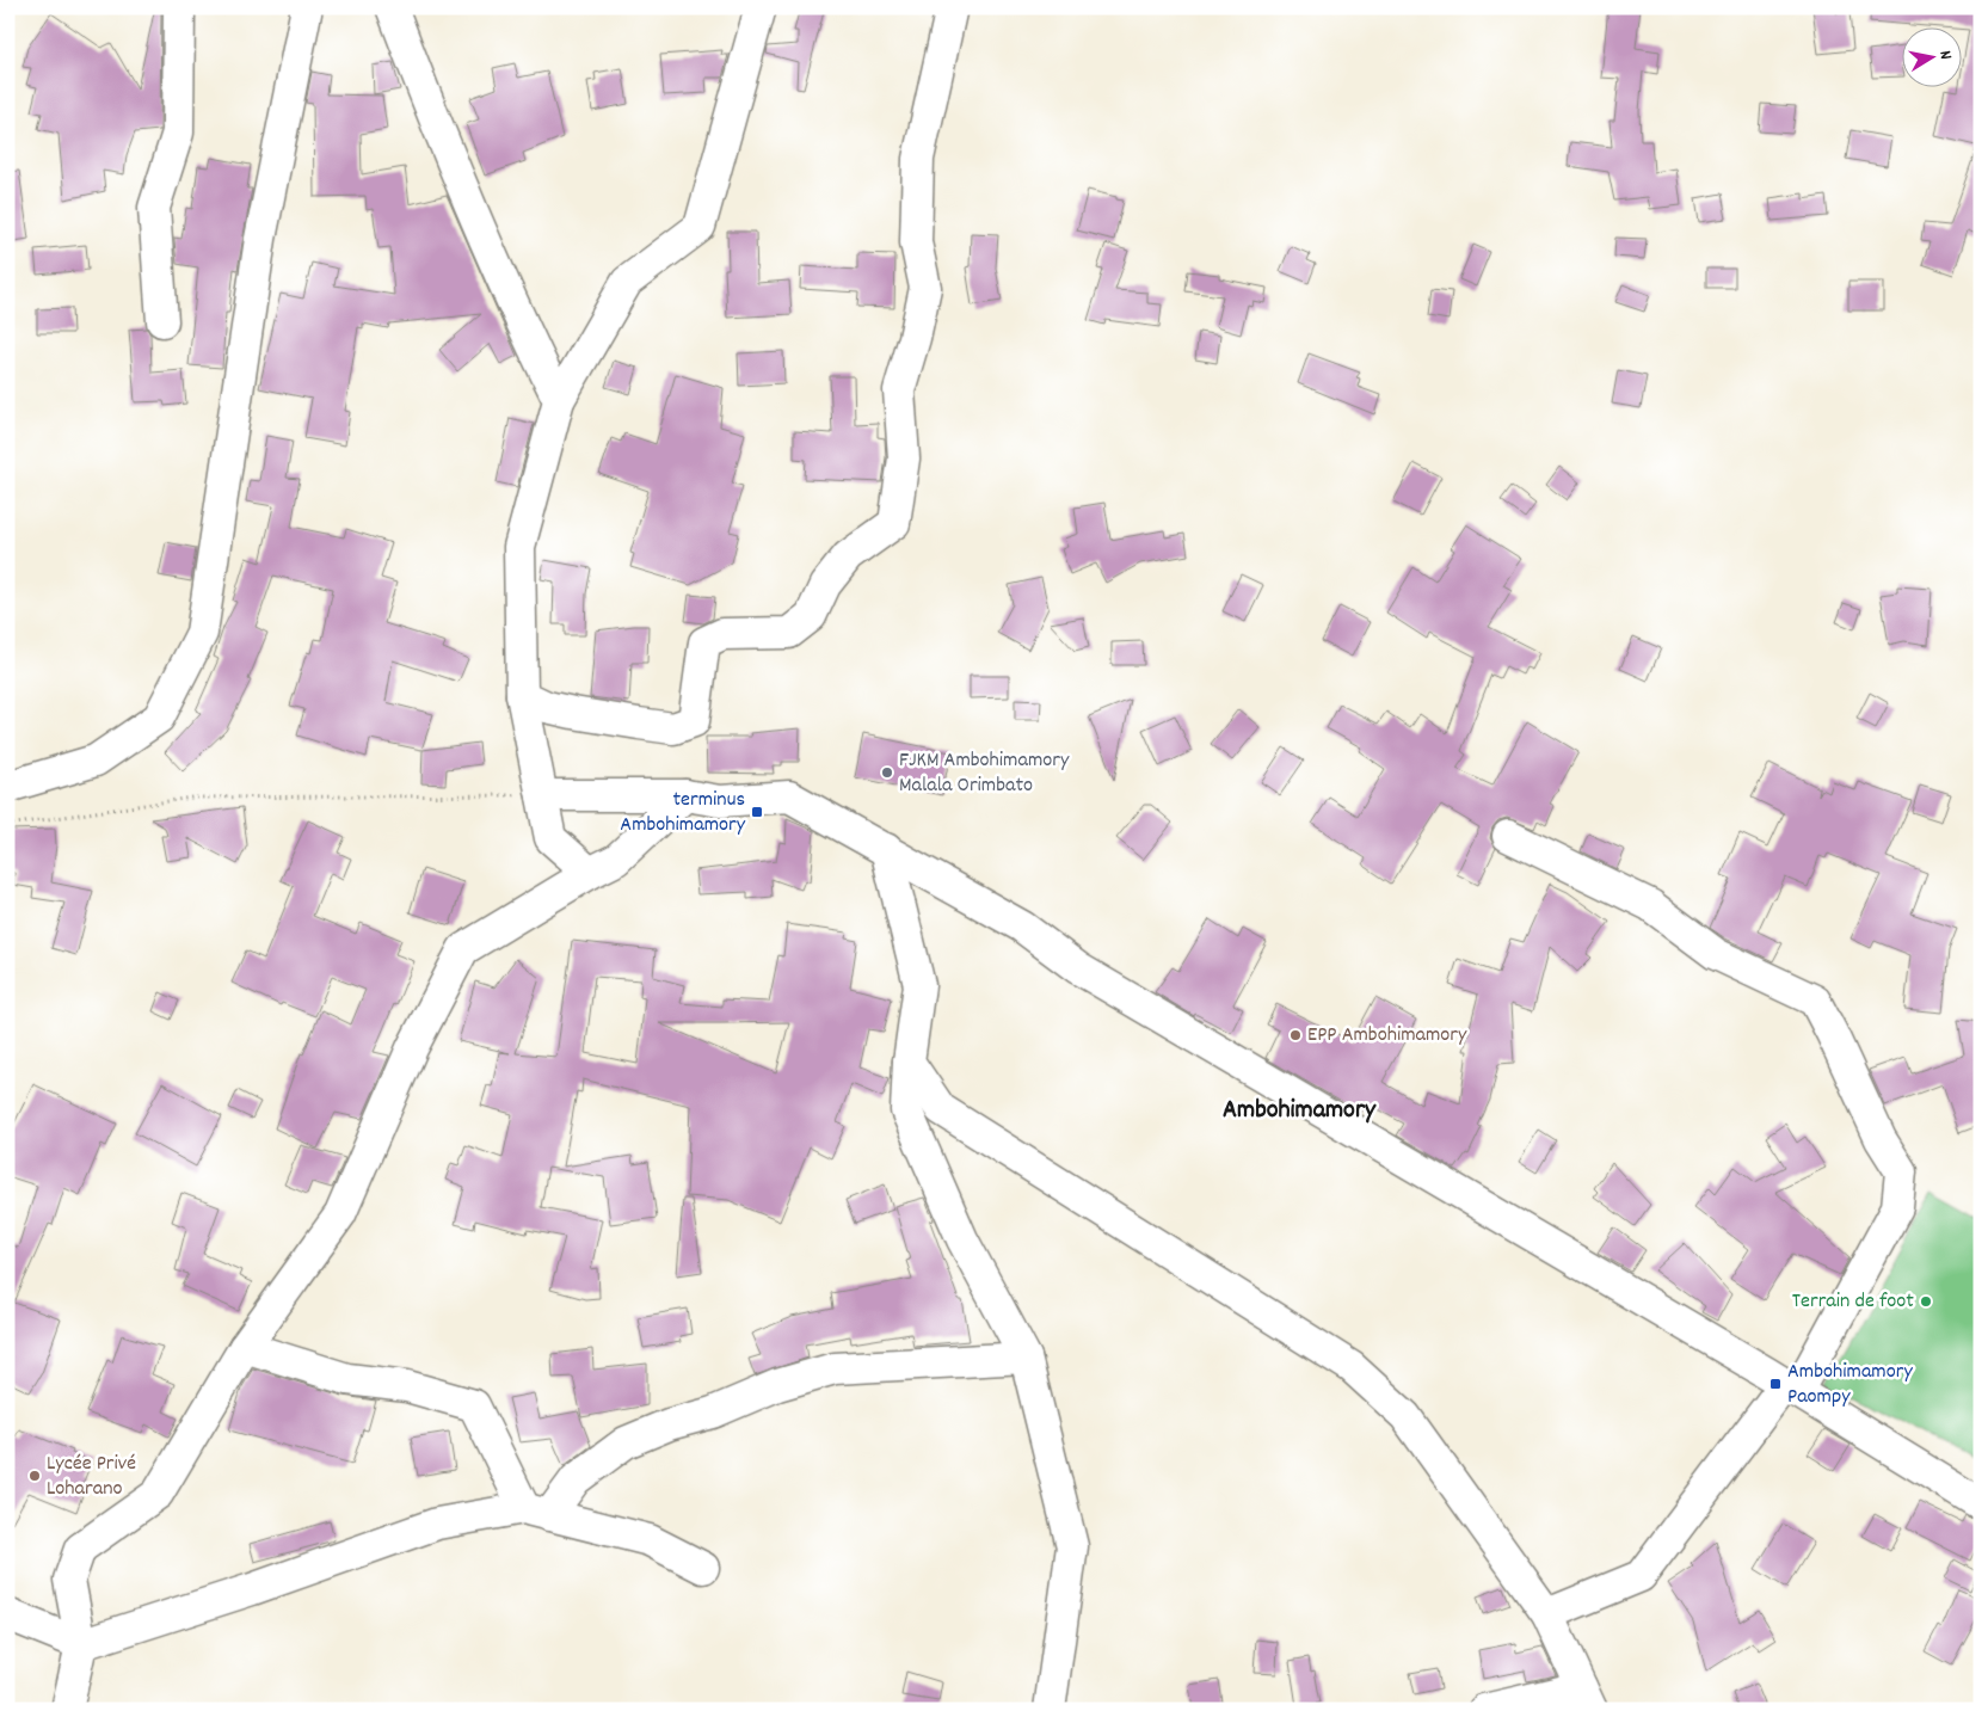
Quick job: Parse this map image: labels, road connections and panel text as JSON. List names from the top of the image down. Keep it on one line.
{"districts":["Ambohimamory"],"places":{"other":["FJKM Ambohimamory Malala Orimbato","EPP Ambohimamory","Terrain de foot","Lycée Privé Loharano"],"transit":["terminus Ambohimamory","Ambohimamory Paompy"]},"north":"right"}
